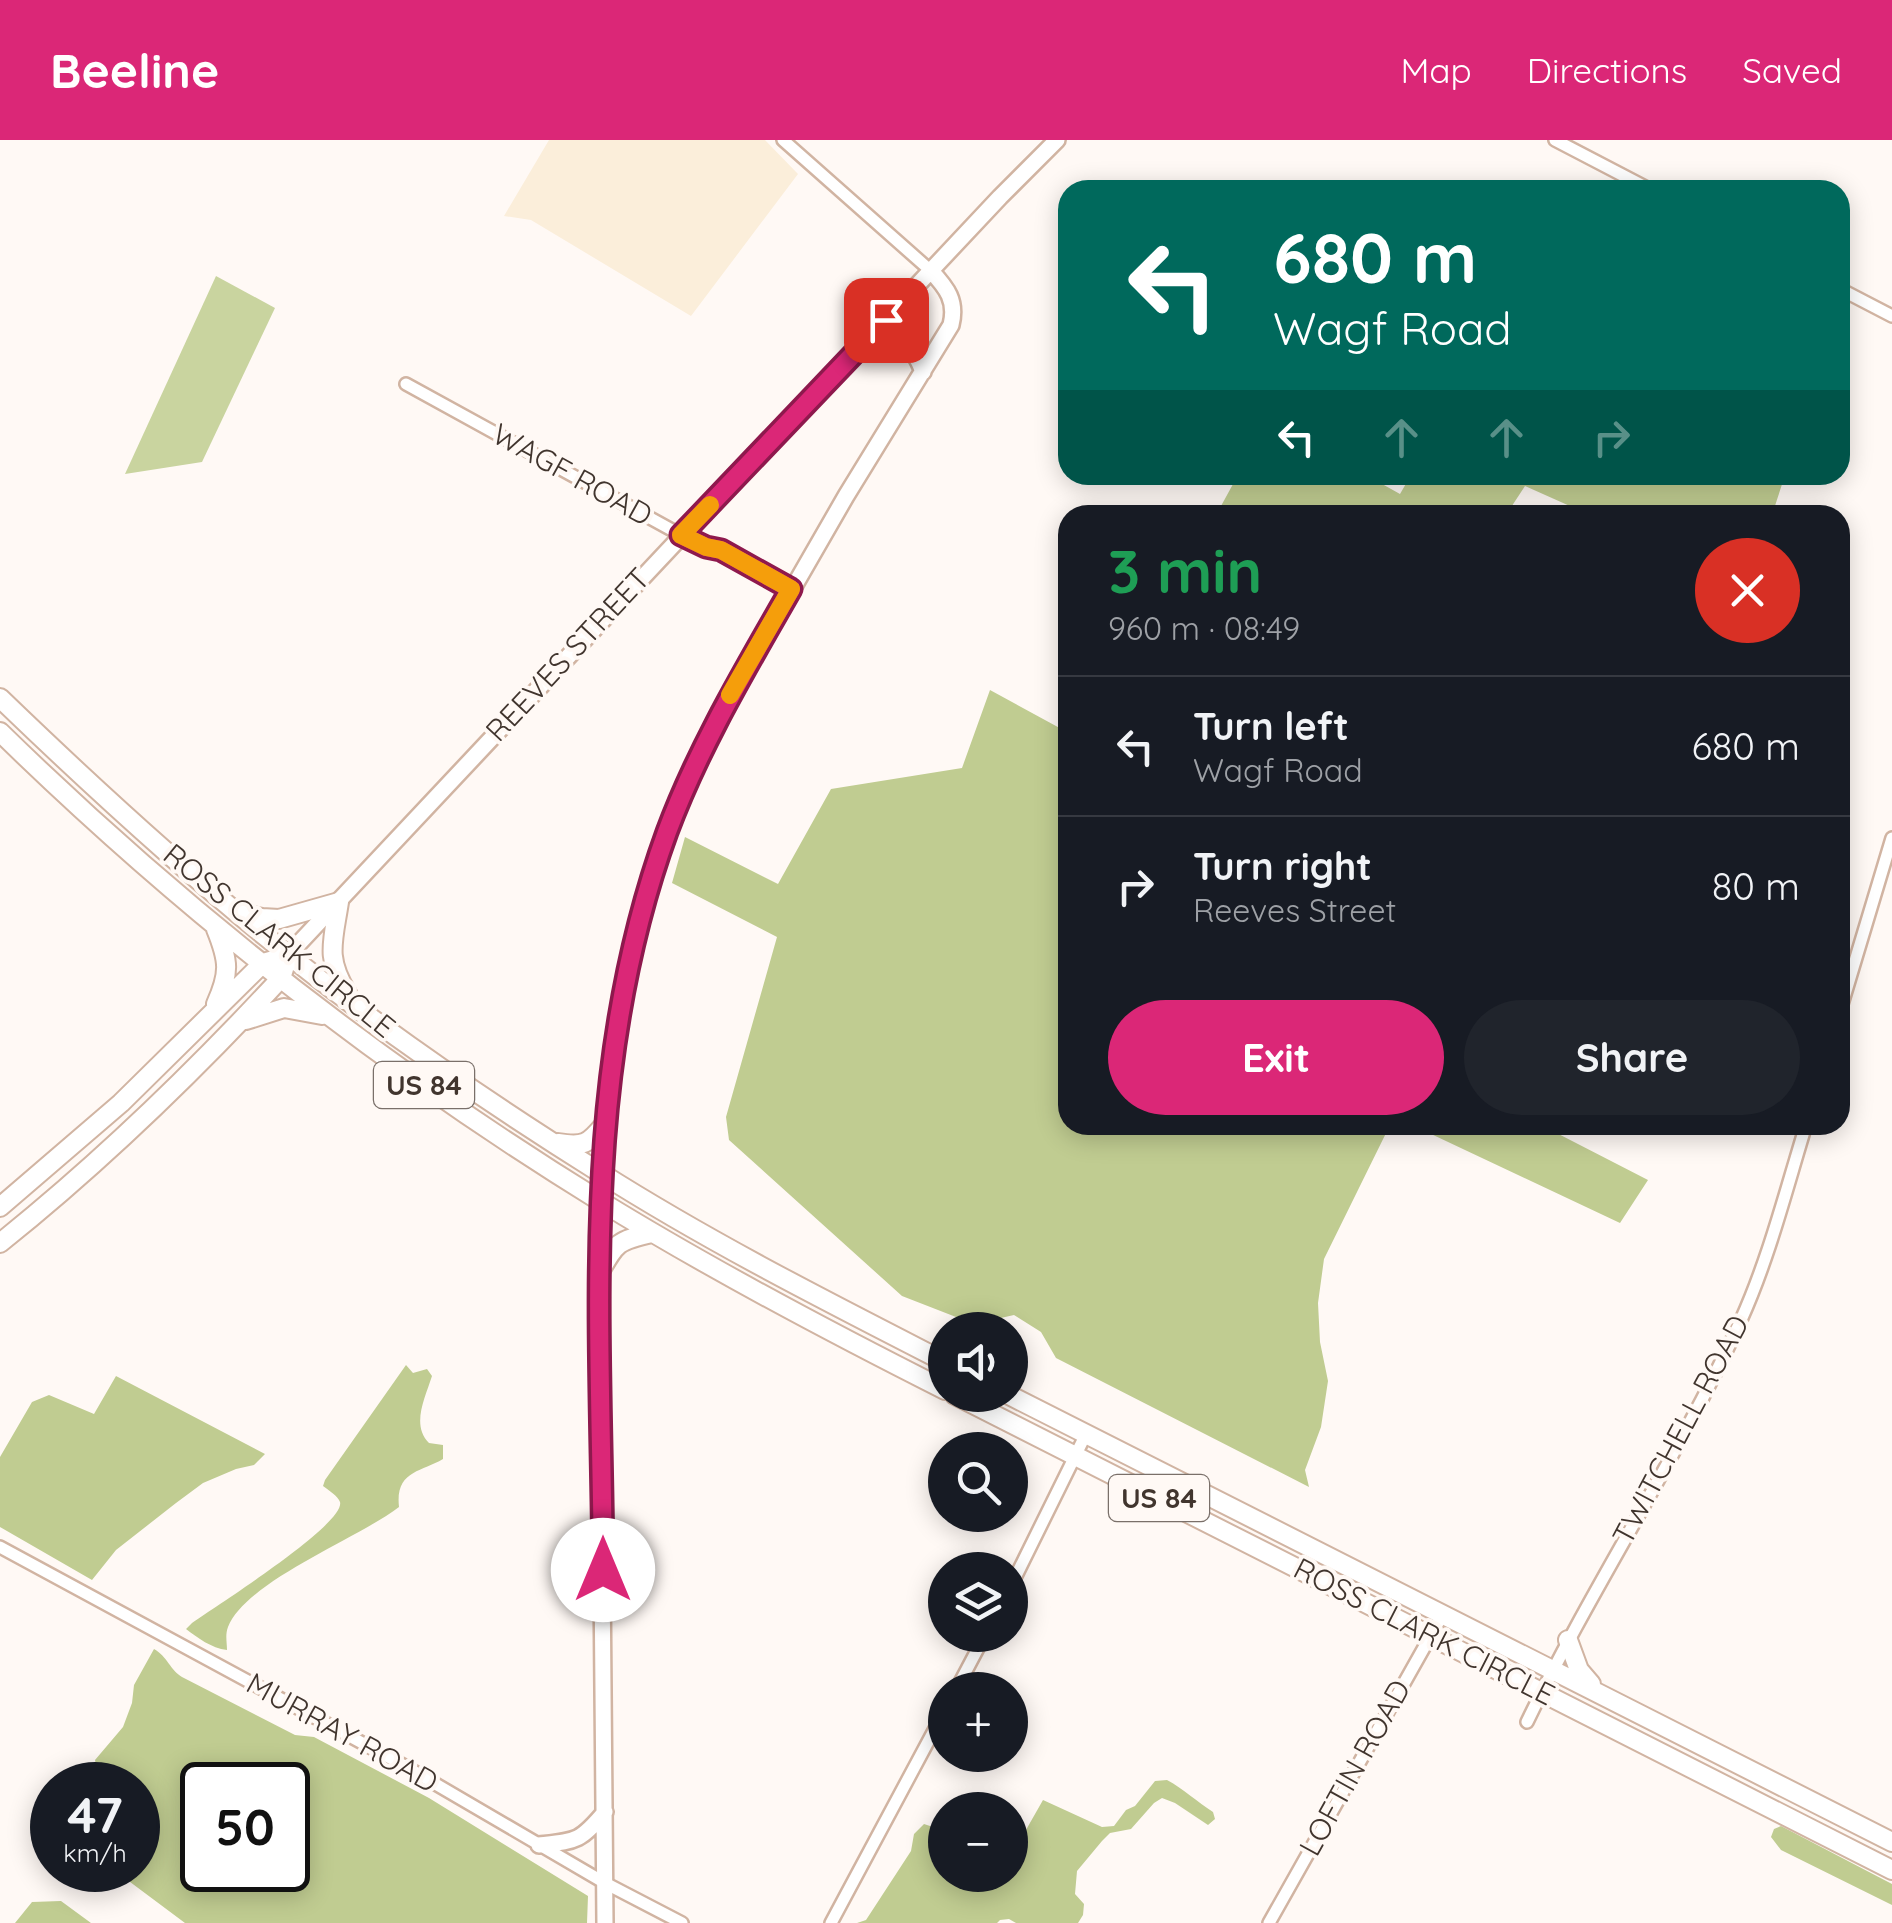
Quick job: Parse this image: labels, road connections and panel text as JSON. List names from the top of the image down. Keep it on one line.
{"streets":{"highway":["REEVES STREET","ROSS CLARK CIRCLE","US 84"],"street":["WAGF ROAD","TWITCHELL ROAD","MURRAY ROAD","LOFTIN ROAD"]},"crossings":[["WAGF ROAD","REEVES STREET"],["REEVES STREET","ROSS CLARK CIRCLE"],["ROSS CLARK CIRCLE","TWITCHELL ROAD"],["ROSS CLARK CIRCLE","LOFTIN ROAD"]],"page":{"header":"Beeline","nav":["Map","Directions","Saved"],"turn":["680 m","Wagf Road"],"heading":["3 min","960 m · 08:49"],"list":[{"name":"Turn left","note":"Wagf Road","value":"680 m"},{"name":"Turn right","note":"Reeves Street","value":"80 m"}],"buttons":["Exit","Share"],"map_buttons":["+","−"],"speed":"47 km/h","limit":"50"}}
